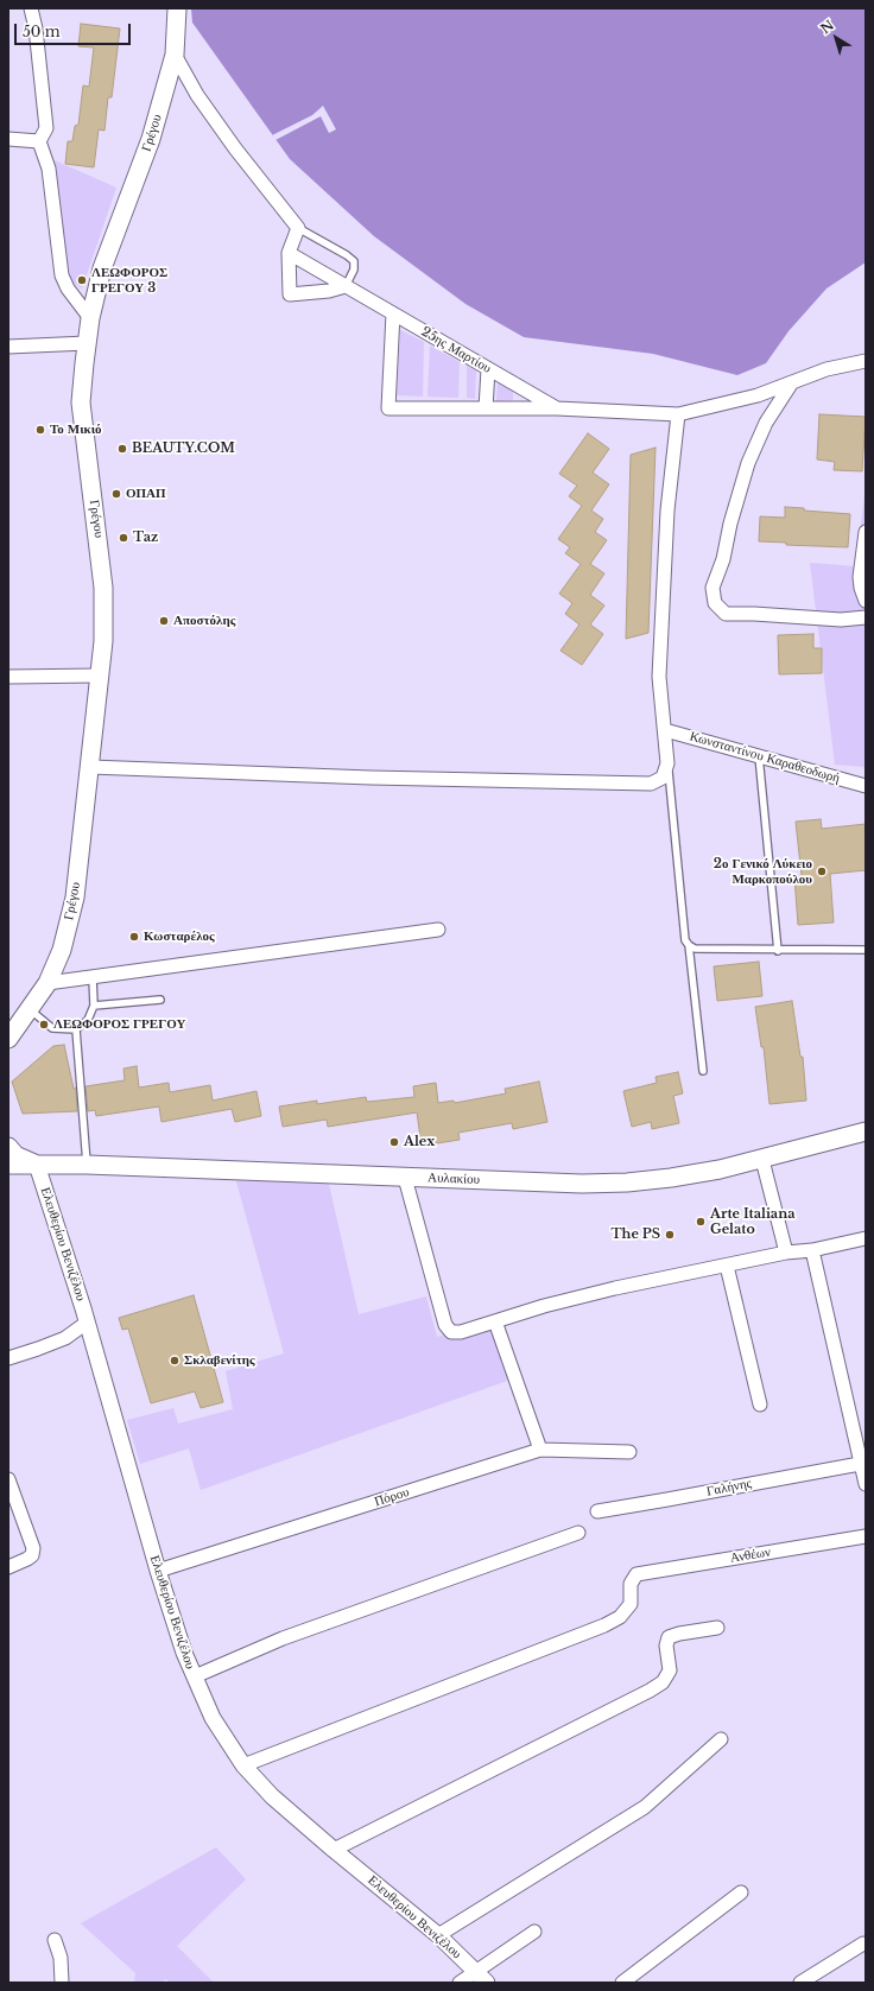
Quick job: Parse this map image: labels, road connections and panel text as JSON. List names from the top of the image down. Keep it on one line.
{"streets":{"main road":["Γρέγου","Αυλακίου"],"street":["25ης Μαρτίου","Κωνσταντίνου Καραθεοδωρή","Ελευθερίου Βενιζέλου","Γαλήνης","Πόρου","Ανθέων"]},"crossings":[["Αυλακίου","Ελευθερίου Βενιζέλου"],["Ελευθερίου Βενιζέλου","Πόρου"],["Ελευθερίου Βενιζέλου","Ανθέων"]],"places":["ΛΕΩΦΟΡΟΣ ΓΡΕΓΟΥ 3","Το Μικιό","BEAUTY.COM","ΟΠΑΠ","Taz","Αποστόλης","2ο Γενικό Λύκειο Μαρκοπούλου","Κωσταρέλος","ΛΕΩΦΟΡΟΣ ΓΡΕΓΟΥ","Alex","Arte Italiana Gelato","The PS","Σκλαβενίτης"],"scale_bar":"50 m","north":"top left"}
